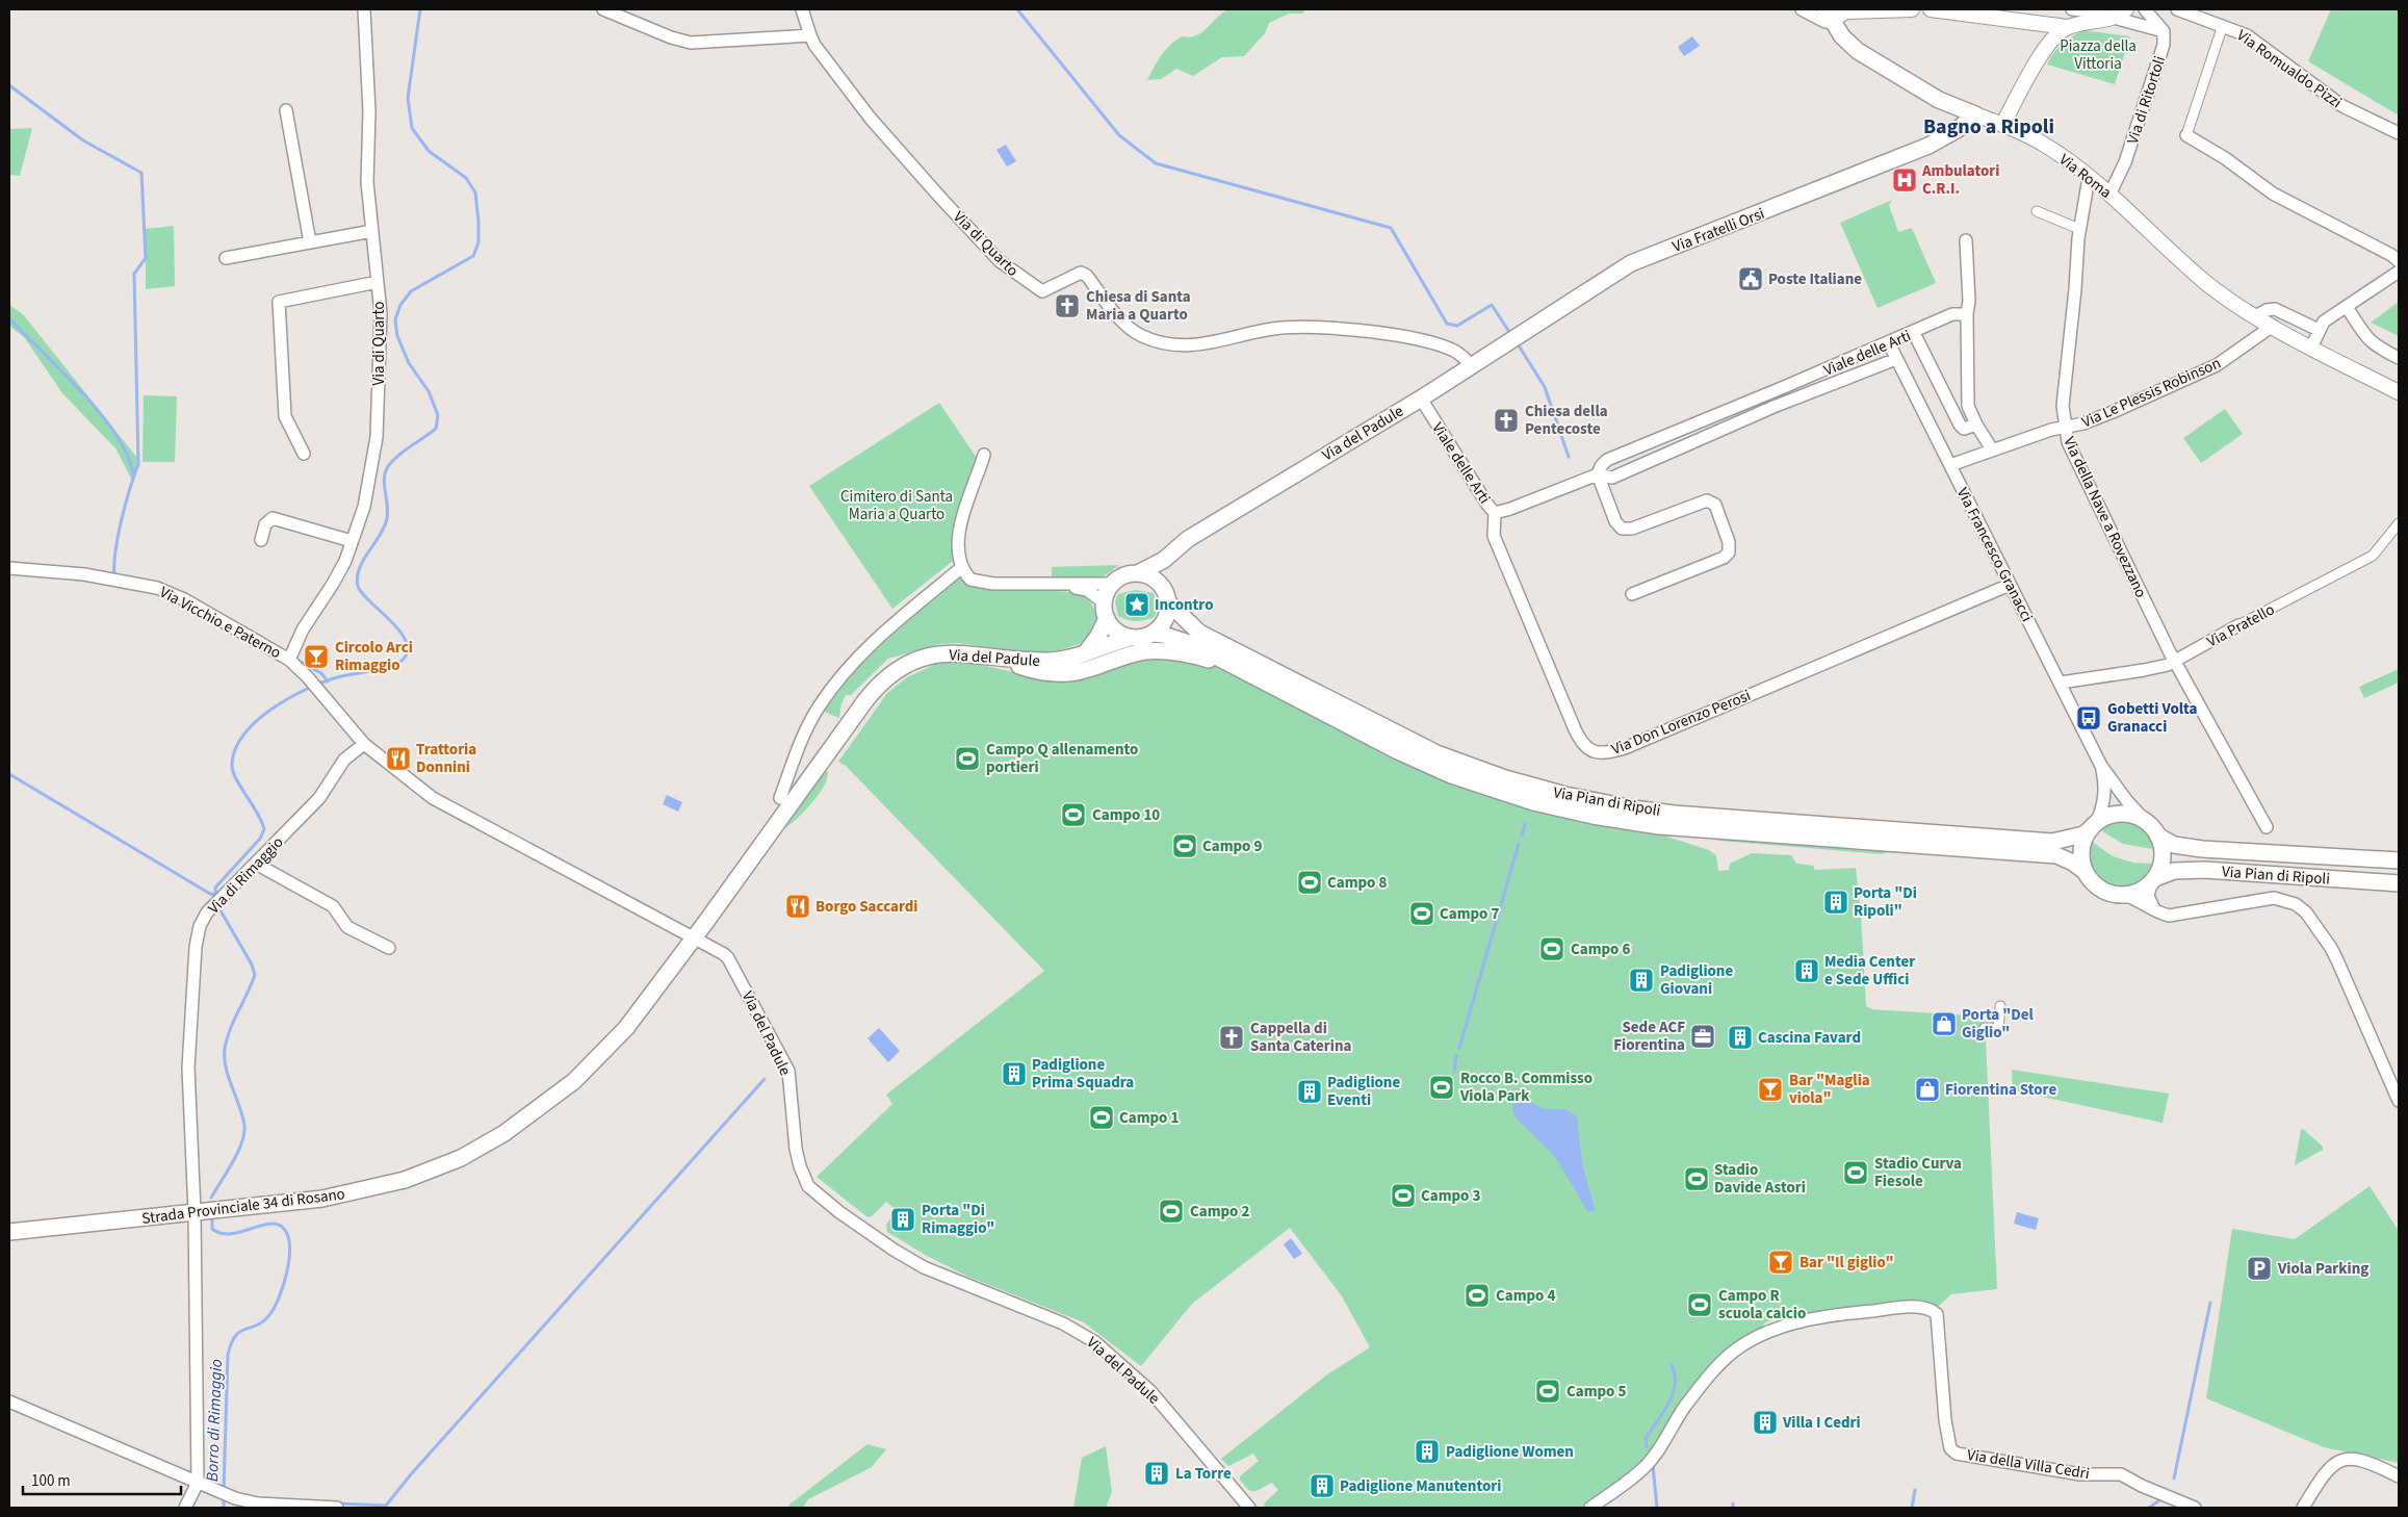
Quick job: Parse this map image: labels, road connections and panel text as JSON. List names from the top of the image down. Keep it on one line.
{"streets":{"main road":["Via Roma","Via Fratelli Orsi","Via del Padule","Via Pian di Ripoli","Strada Provinciale 34 di Rosano"],"street":["Via Romualdo Pizzi","Via di Ritortoli","Via di Quarto","Viale delle Arti","Via Le Plessis Robinson","Via della Nave a Rovezzano","Via Francesco Granacci","Via Vicchio e Paterno","Via Pratello","Via Don Lorenzo Perosi","Via di Rimaggio","Via della Villa Cedri"]},"crossings":[["Via di Ritortoli","Via Roma"],["Via Roma","Via Fratelli Orsi"],["Via Roma","Via Le Plessis Robinson"],["Via Roma","Via della Nave a Rovezzano"],["Via Fratelli Orsi","Via di Quarto"],["Via Fratelli Orsi","Via del Padule"],["Via di Quarto","Via del Padule"],["Via di Quarto","Via Vicchio e Paterno"],["Viale delle Arti","Via del Padule"],["Viale delle Arti","Via Francesco Granacci"],["Viale delle Arti","Via Don Lorenzo Perosi"],["Via Le Plessis Robinson","Via della Nave a Rovezzano"],["Via Le Plessis Robinson","Via Francesco Granacci"],["Via del Padule","Via Pian di Ripoli"],["Via del Padule","Strada Provinciale 34 di Rosano"],["Via della Nave a Rovezzano","Via Pratello"],["Via Francesco Granacci","Via Pratello"],["Via Francesco Granacci","Via Don Lorenzo Perosi"],["Via Francesco Granacci","Via Pian di Ripoli"],["Via Vicchio e Paterno","Via di Rimaggio"],["Via di Rimaggio","Strada Provinciale 34 di Rosano"]],"districts":["Bagno a Ripoli"],"water":["Borro di Rimaggio"],"parks":["Piazza della Vittoria","Cimitero di Santa Maria a Quarto"],"places":{"hospital":["Ambulatori C.R.I."],"public building":["Poste Italiane"],"church":["Chiesa di Santa Maria a Quarto","Chiesa della Pentecoste","Cappella di Santa Caterina"],"place":["Incontro"],"bar":["Circolo Arci Rimaggio","Bar \"Maglia viola\"","Bar \"Il giglio\""],"bus stop":["Gobetti Volta Granacci"],"restaurant":["Trattoria Donnini","Borgo Saccardi"],"sports":["Campo Q allenamento portieri","Campo 10","Campo 9","Campo 8","Campo 7","Campo 6","Rocco B. Commisso Viola Park","Campo 1","Stadio Curva Fiesole","Stadio Davide Astori","Campo 3","Campo 2","Campo 4","Campo R scuola calcio","Campo 5"],"building":["Porta \"Di Ripoli\"","Media Center e Sede Uffici","Padiglione Giovani","Cascina Favard","Padiglione Prima Squadra","Padiglione Eventi","Porta \"Di Rimaggio\"","Villa I Cedri","Padiglione Women","La Torre","Padiglione Manutentori"],"shop":["Porta \"Del Giglio\"","Fiorentina Store"],"office":["Sede ACF Fiorentina"],"parking":["Viola Parking"]},"scale_bar":"100 m"}
